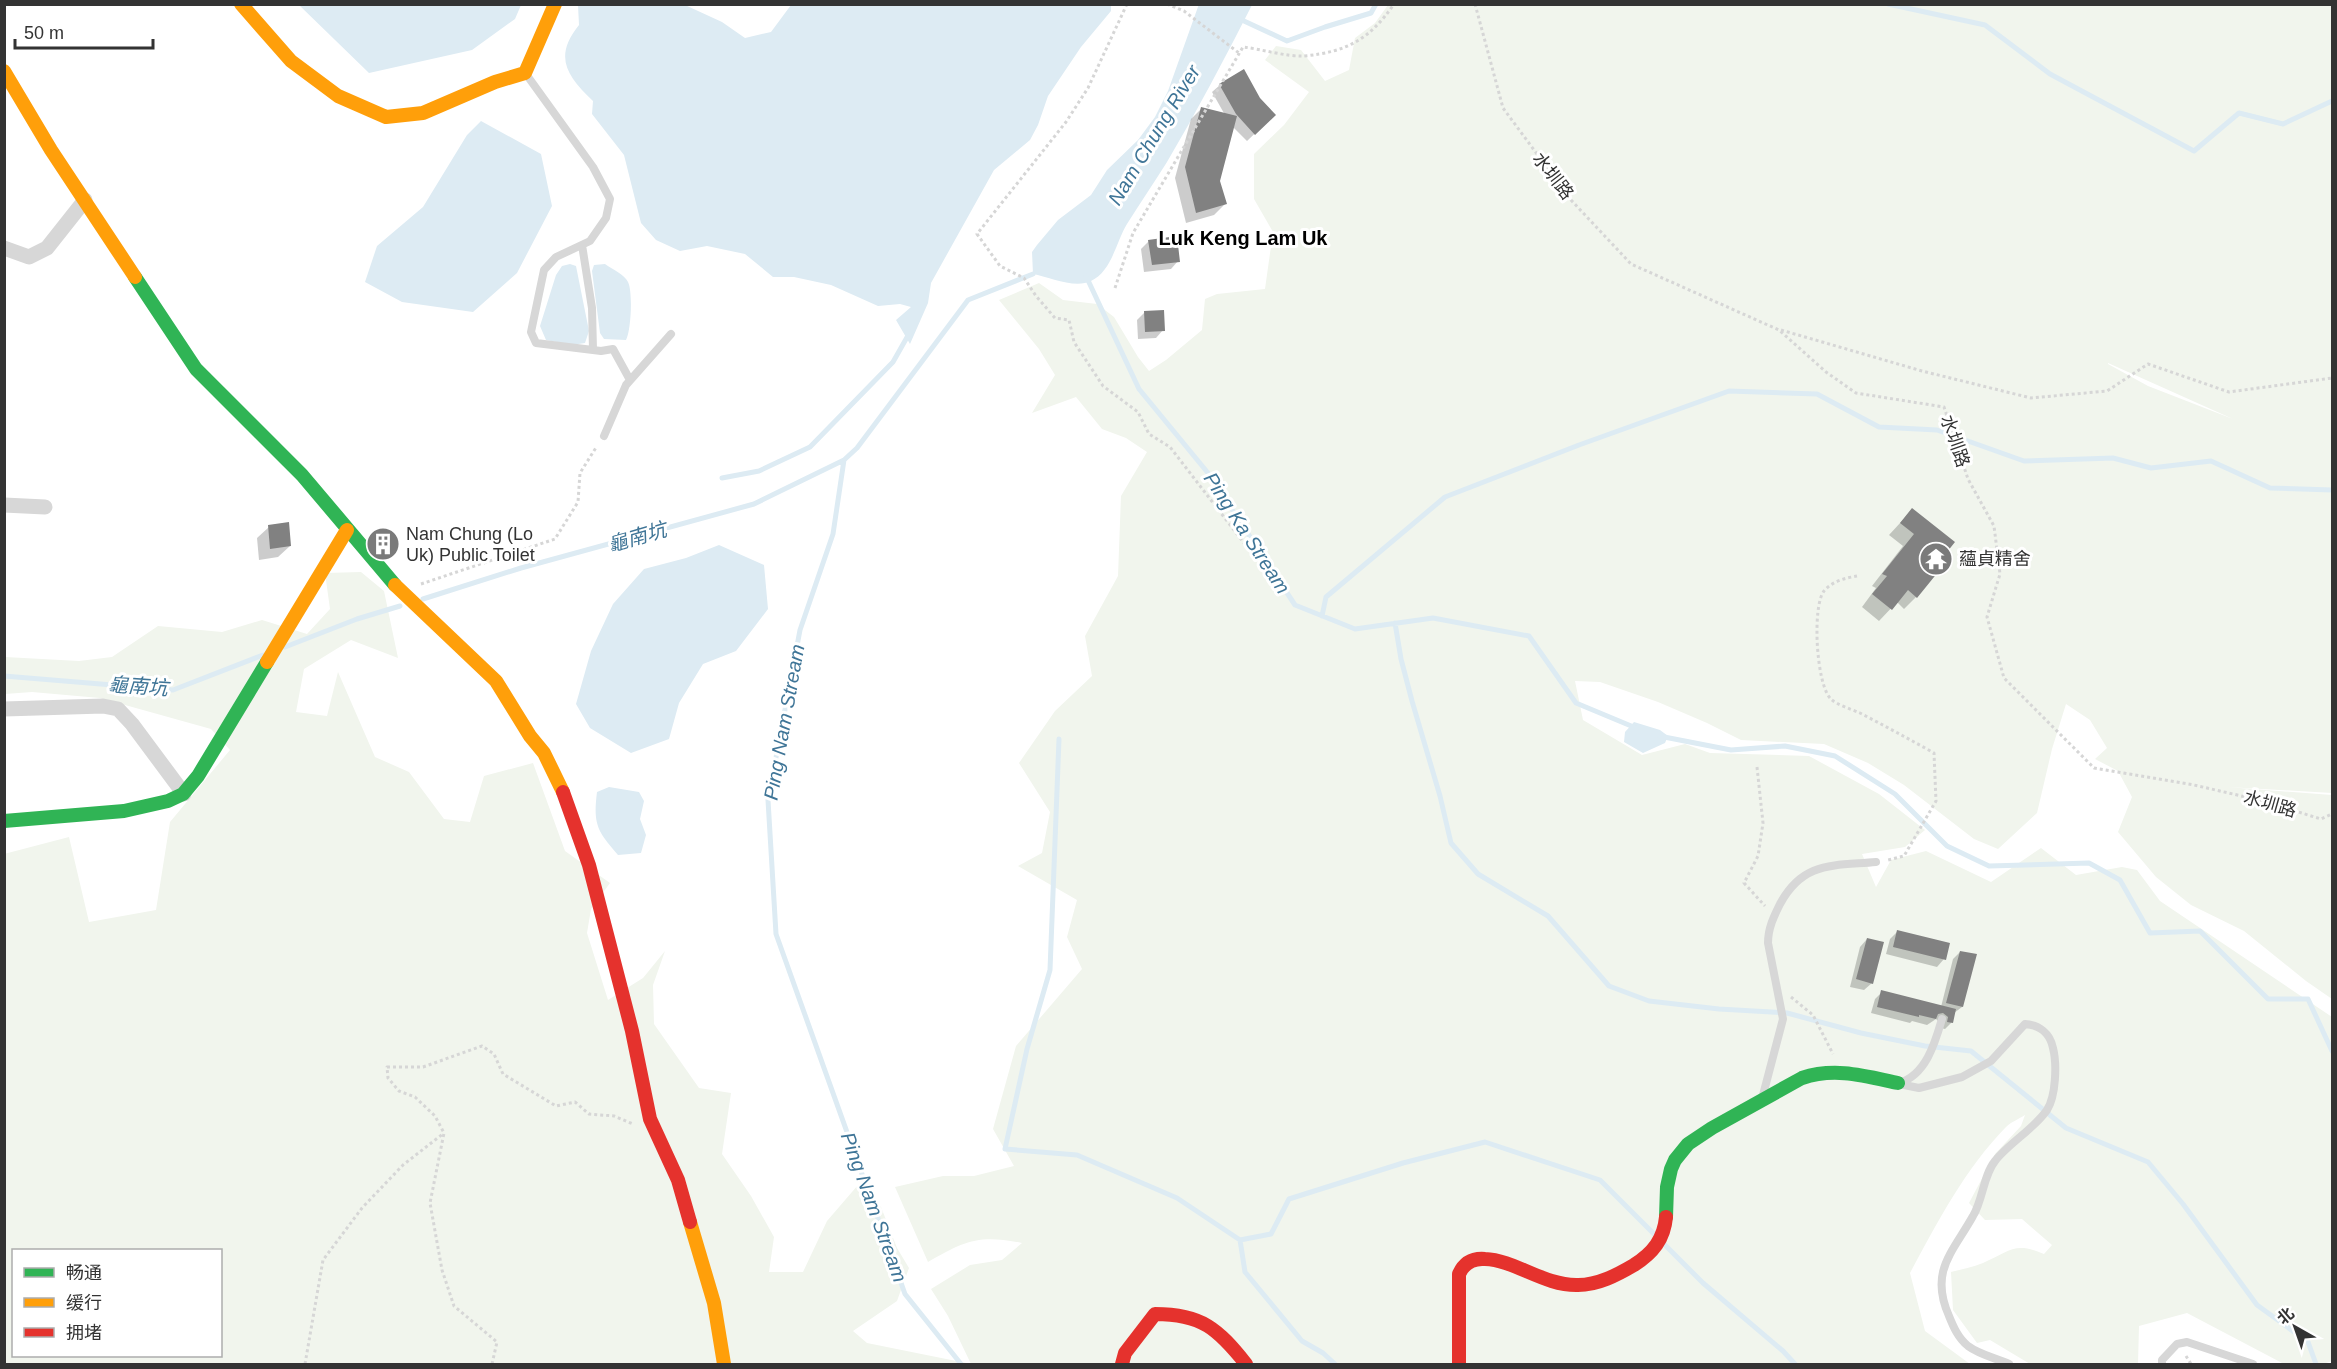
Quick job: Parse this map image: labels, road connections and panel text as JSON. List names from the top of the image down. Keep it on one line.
{"streets":{"path":["水圳路"]},"districts":["Luk Keng Lam Uk"],"water":["Nam Chung River","Ping Ka Stream","龜南坑","Ping Nam Stream"],"places":{"building":["Nam Chung (Lo Uk) Public Toilet"],"temple":["蘊貞精舍"]},"legend":["畅通","缓行","拥堵"],"scale_bar":"50 m","north":"top left"}
